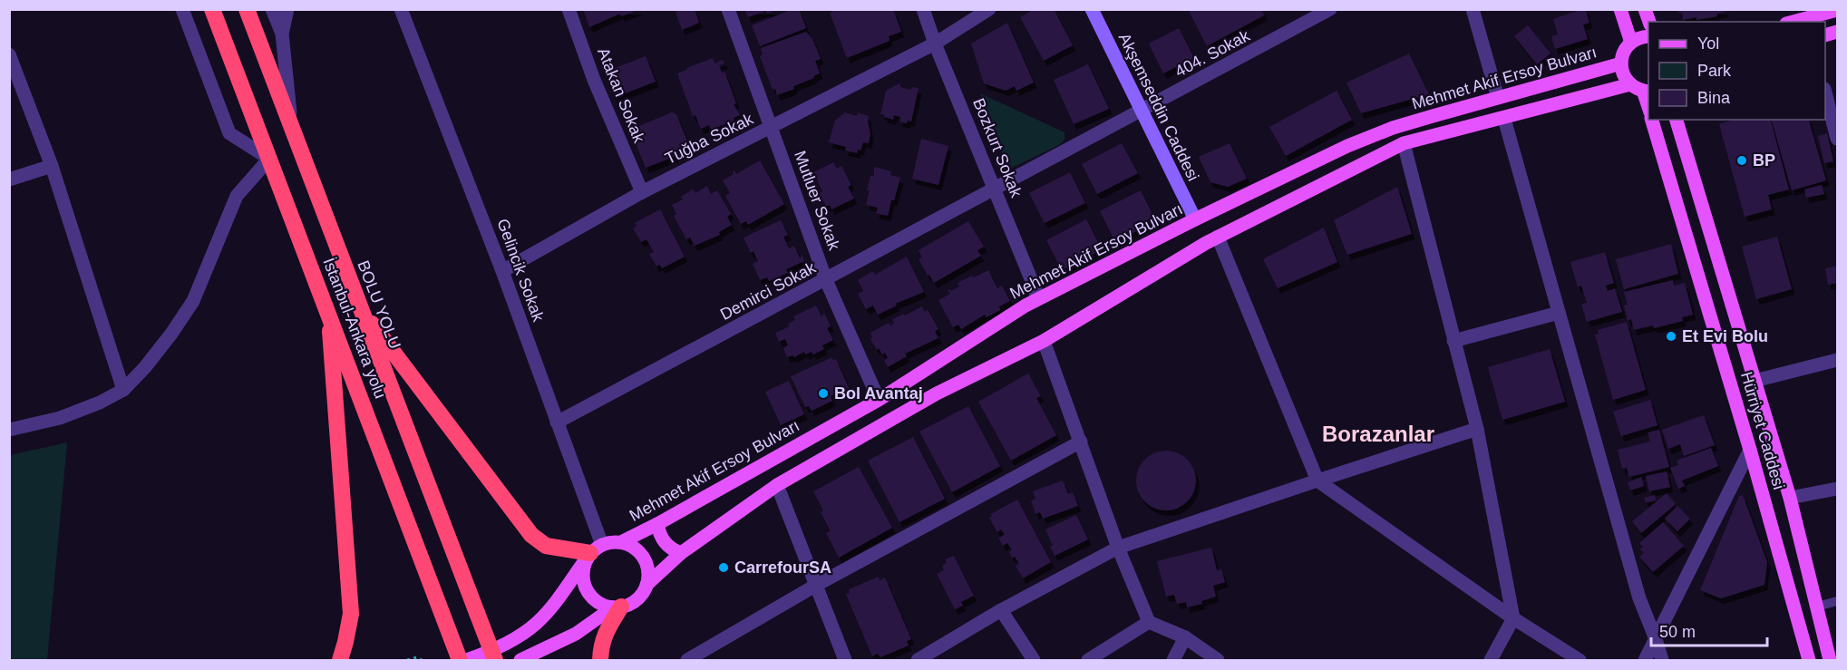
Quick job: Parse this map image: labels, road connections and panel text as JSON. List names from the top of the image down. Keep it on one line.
{"streets":{"highway":["BOLU YOLU","İstanbul-Ankara yolu"],"main road":["Mehmet Akif Ersoy Bulvarı","Akşemseddin Caddesi","Hürriyet Caddesi"],"street":["404. Sokak","Atakan Sokak","Tuğba Sokak","Bozkurt Sokak","Mutluer Sokak","Gelincik Sokak","Demirci Sokak"]},"crossings":[["404. Sokak","Akşemseddin Caddesi"],["404. Sokak","Bozkurt Sokak"],["404. Sokak","Demirci Sokak"],["Mehmet Akif Ersoy Bulvarı","Akşemseddin Caddesi"],["Mehmet Akif Ersoy Bulvarı","Bozkurt Sokak"],["Mehmet Akif Ersoy Bulvarı","Mutluer Sokak"],["Mehmet Akif Ersoy Bulvarı","Gelincik Sokak"],["Atakan Sokak","Tuğba Sokak"],["Tuğba Sokak","Bozkurt Sokak"],["Tuğba Sokak","Mutluer Sokak"],["Tuğba Sokak","Gelincik Sokak"],["Bozkurt Sokak","Demirci Sokak"],["Mutluer Sokak","Demirci Sokak"],["Gelincik Sokak","Demirci Sokak"]],"districts":["Borazanlar"],"places":["BP","Et Evi Bolu","Bol Avantaj","CarrefourSA"],"legend":["Yol","Park","Bina"],"scale_bar":"50 m"}
